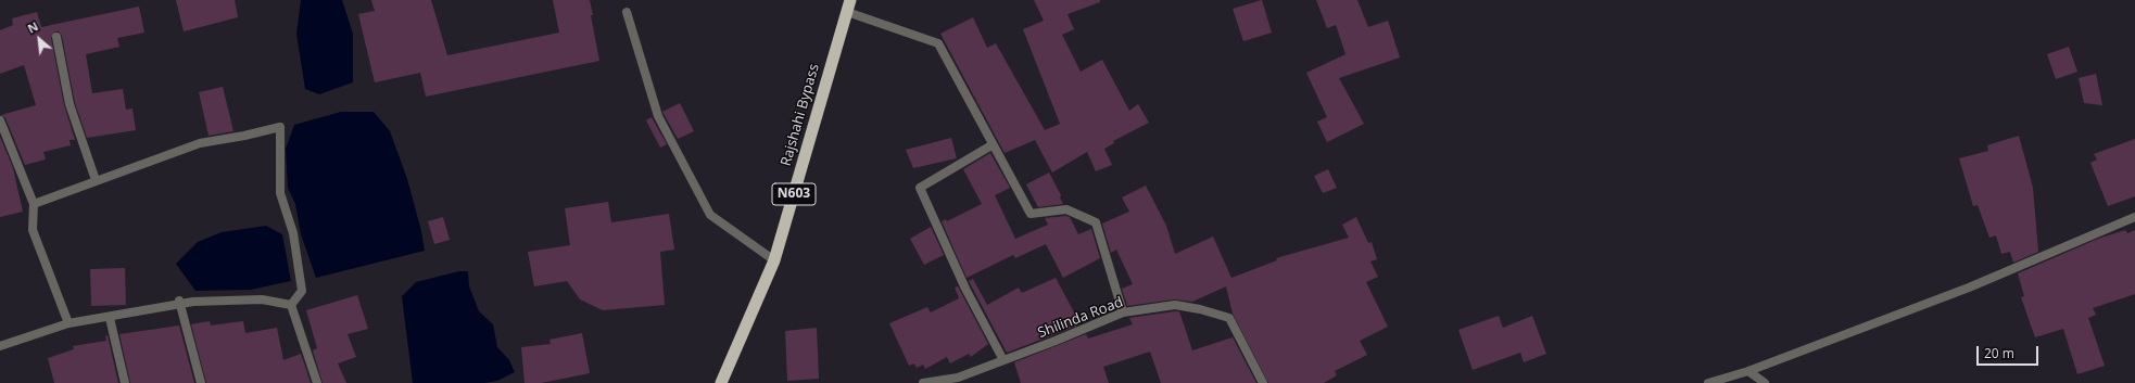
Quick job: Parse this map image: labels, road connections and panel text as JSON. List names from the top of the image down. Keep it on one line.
{"streets":{"highway":["Rajshahi Bypass","N603"],"street":["Shilinda Road"]},"scale_bar":"20 m","north":"top left"}
